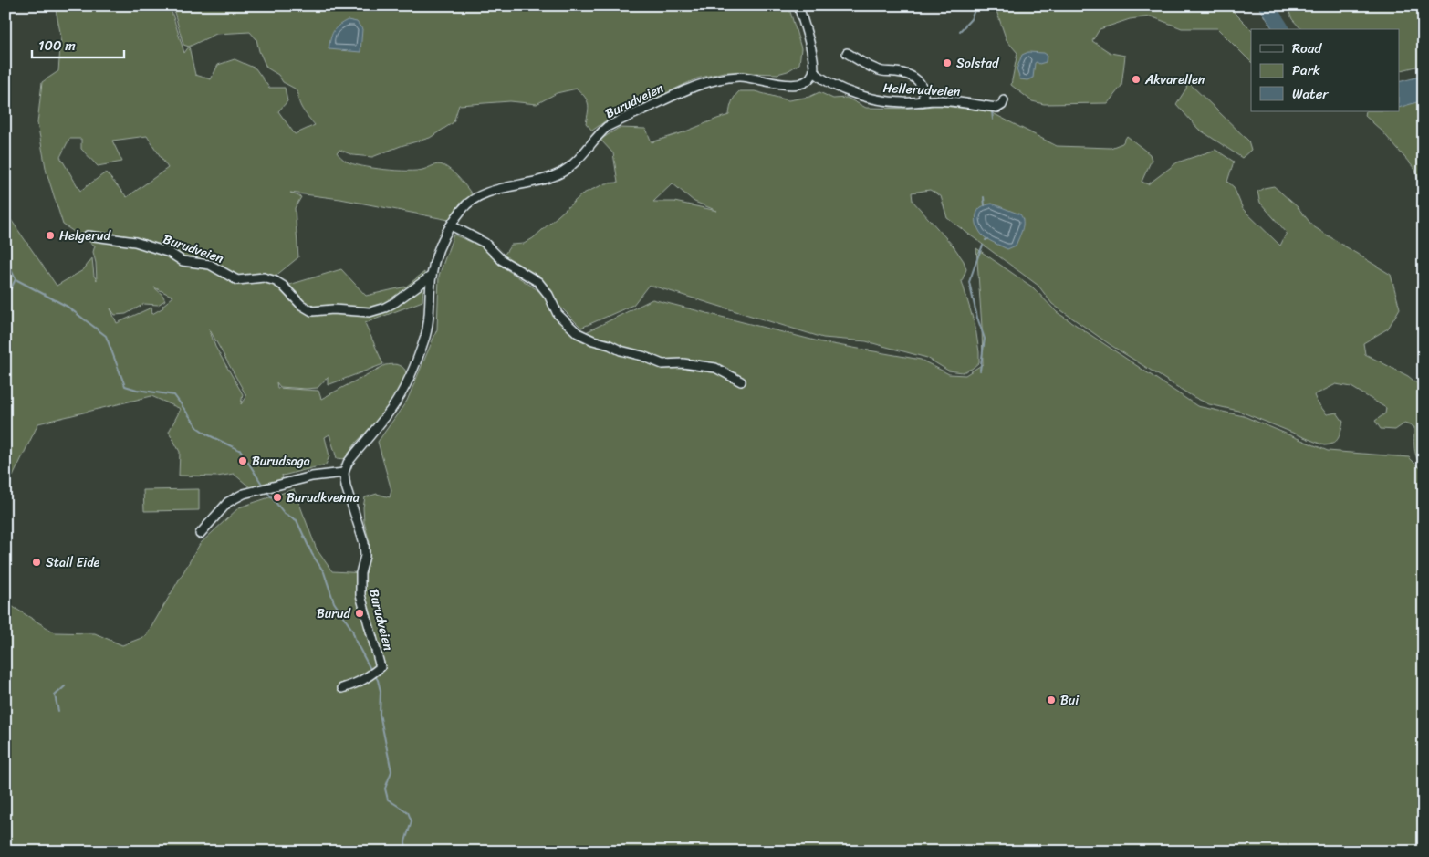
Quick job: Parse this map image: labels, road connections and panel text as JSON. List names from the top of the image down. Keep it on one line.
{"streets":{"street":["Hellerudveien","Burudveien"]},"crossings":[["Hellerudveien","Burudveien"]],"places":["Solstad","Akvarellen","Helgerud","Burudsaga","Burudkvenna","Stall Eide","Burud","Bui"],"legend":["Road","Park","Water"],"scale_bar":"100 m"}
